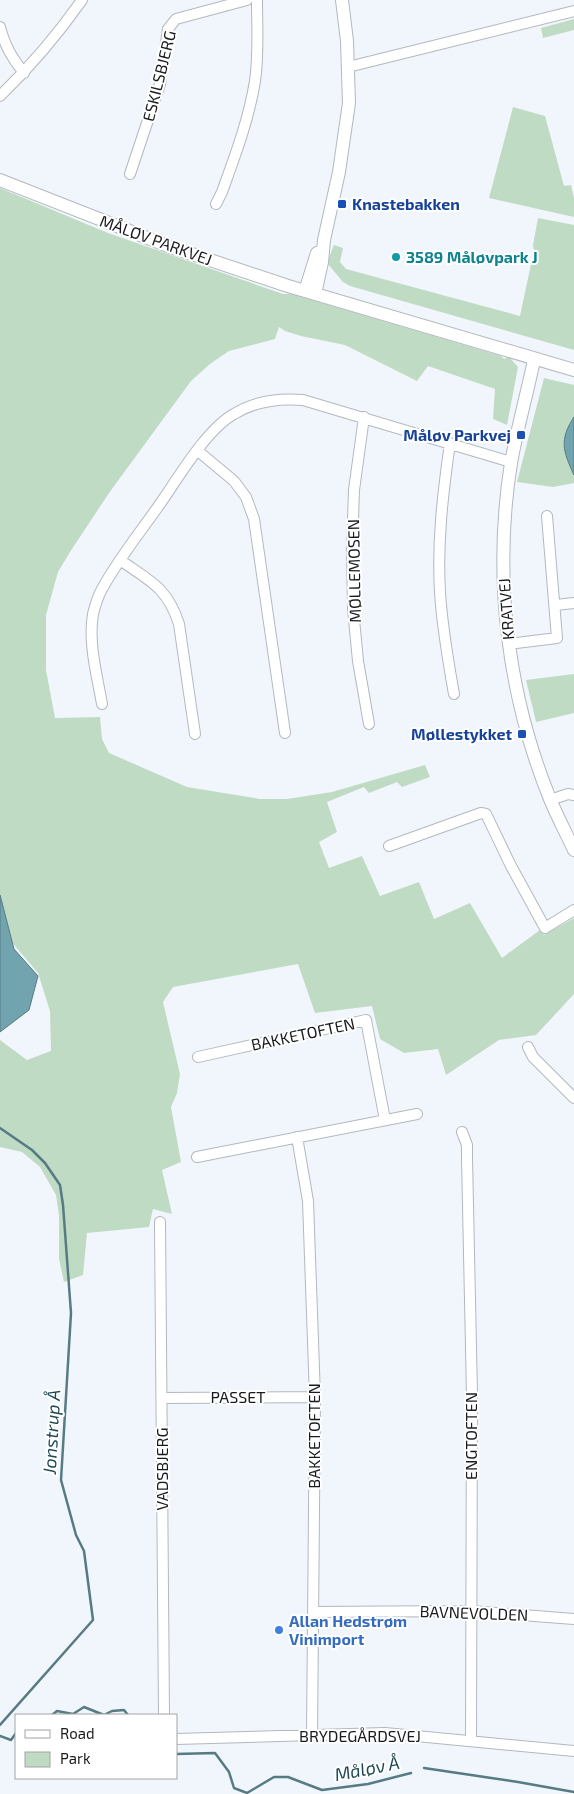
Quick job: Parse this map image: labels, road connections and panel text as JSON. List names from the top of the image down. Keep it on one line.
{"streets":{"street":["ESKILSBJERG","MÅLØV PARKVEJ","MØLLEMOSEN","KRATVEJ","BAKKETOFTEN","PASSET","ENGTOFTEN","VADSBJERG","BAVNEVOLDEN","BRYDEGÅRDSVEJ"]},"crossings":[["MÅLØV PARKVEJ","KRATVEJ"],["BAKKETOFTEN","PASSET"],["BAKKETOFTEN","BAVNEVOLDEN"],["BAKKETOFTEN","BRYDEGÅRDSVEJ"],["PASSET","VADSBJERG"],["ENGTOFTEN","BAVNEVOLDEN"],["ENGTOFTEN","BRYDEGÅRDSVEJ"]],"water":["Jonstrup Å","Måløv Å"],"places":{"transit":["Knastebakken","Måløv Parkvej","Møllestykket"],"other":["3589 Måløvpark J","Allan Hedstrøm Vinimport"]},"legend":["Road","Park"]}
